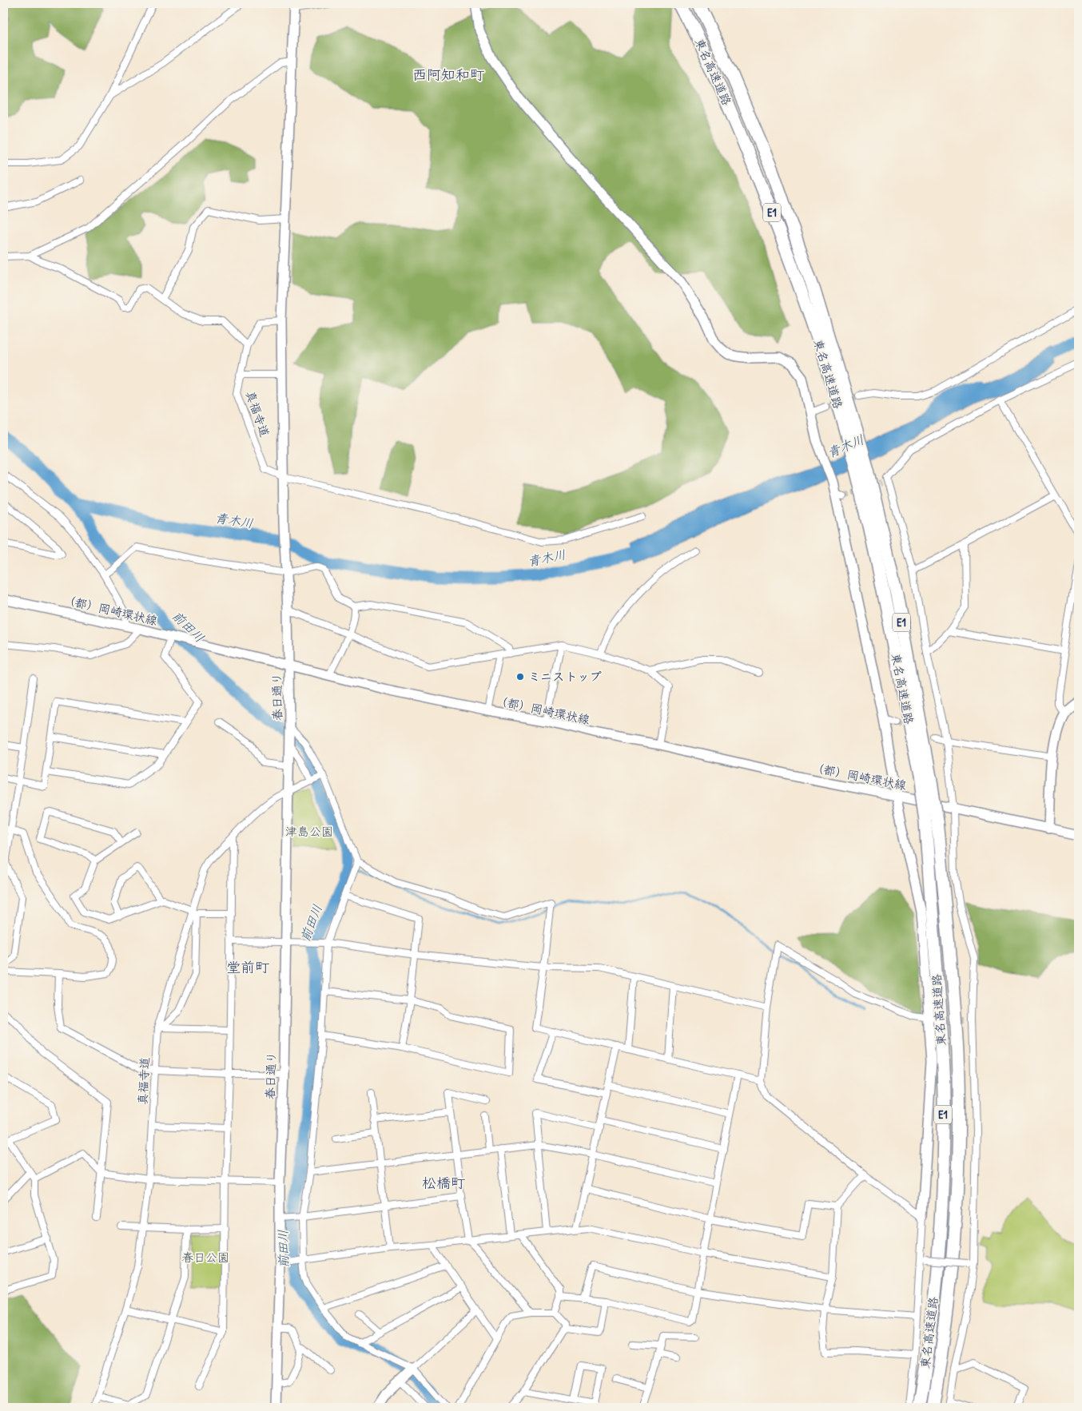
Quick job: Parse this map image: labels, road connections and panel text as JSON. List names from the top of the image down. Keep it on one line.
{"streets":{"highway":["東名高速道路","E1"],"street":["真福寺道","（都）岡崎環状線","春日通り"]},"crossings":[["真福寺道","春日通り"],["（都）岡崎環状線","春日通り"]],"districts":["西阿知和町","堂前町","松橋町"],"water":["青木川","前田川"],"parks":["津島公園","春日公園"],"places":["ミニストップ"]}
